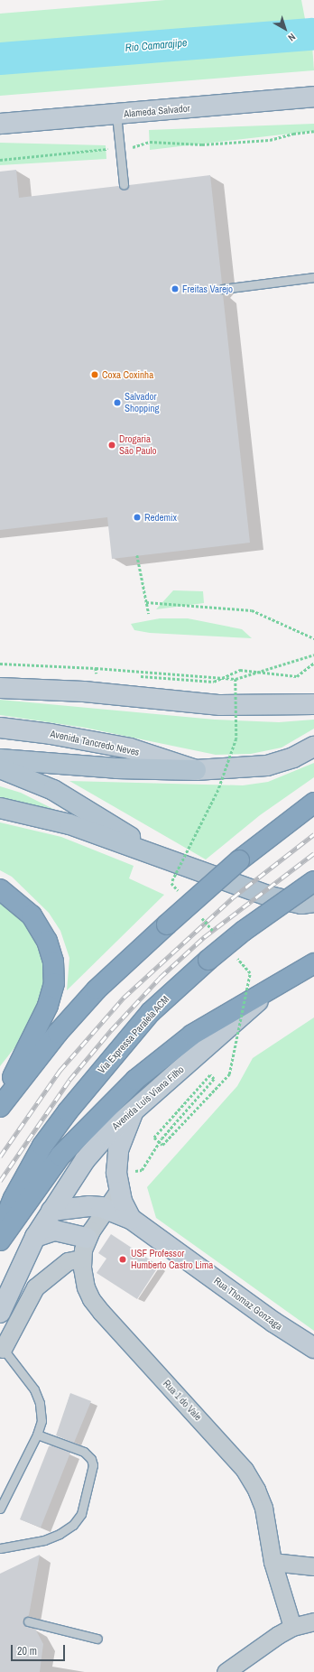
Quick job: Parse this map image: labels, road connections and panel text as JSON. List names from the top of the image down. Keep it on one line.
{"streets":{"highway":["Via Expressa Paralela ACM","Avenida Luís Viana Filho"],"street":["Alameda Salvador","Avenida Tancredo Neves","Rua Thomaz Gonzaga","Rua 1 do Vale"]},"crossings":[["Avenida Luís Viana Filho","Rua Thomaz Gonzaga"],["Rua Thomaz Gonzaga","Rua 1 do Vale"]],"water":["Rio Camarajipe"],"places":["Freitas Varejo","Coxa Coxinha","Salvador Shopping","Drogaria São Paulo","Redemix","USF Professor Humberto Castro Lima"],"scale_bar":"20 m","north":"bottom right"}
